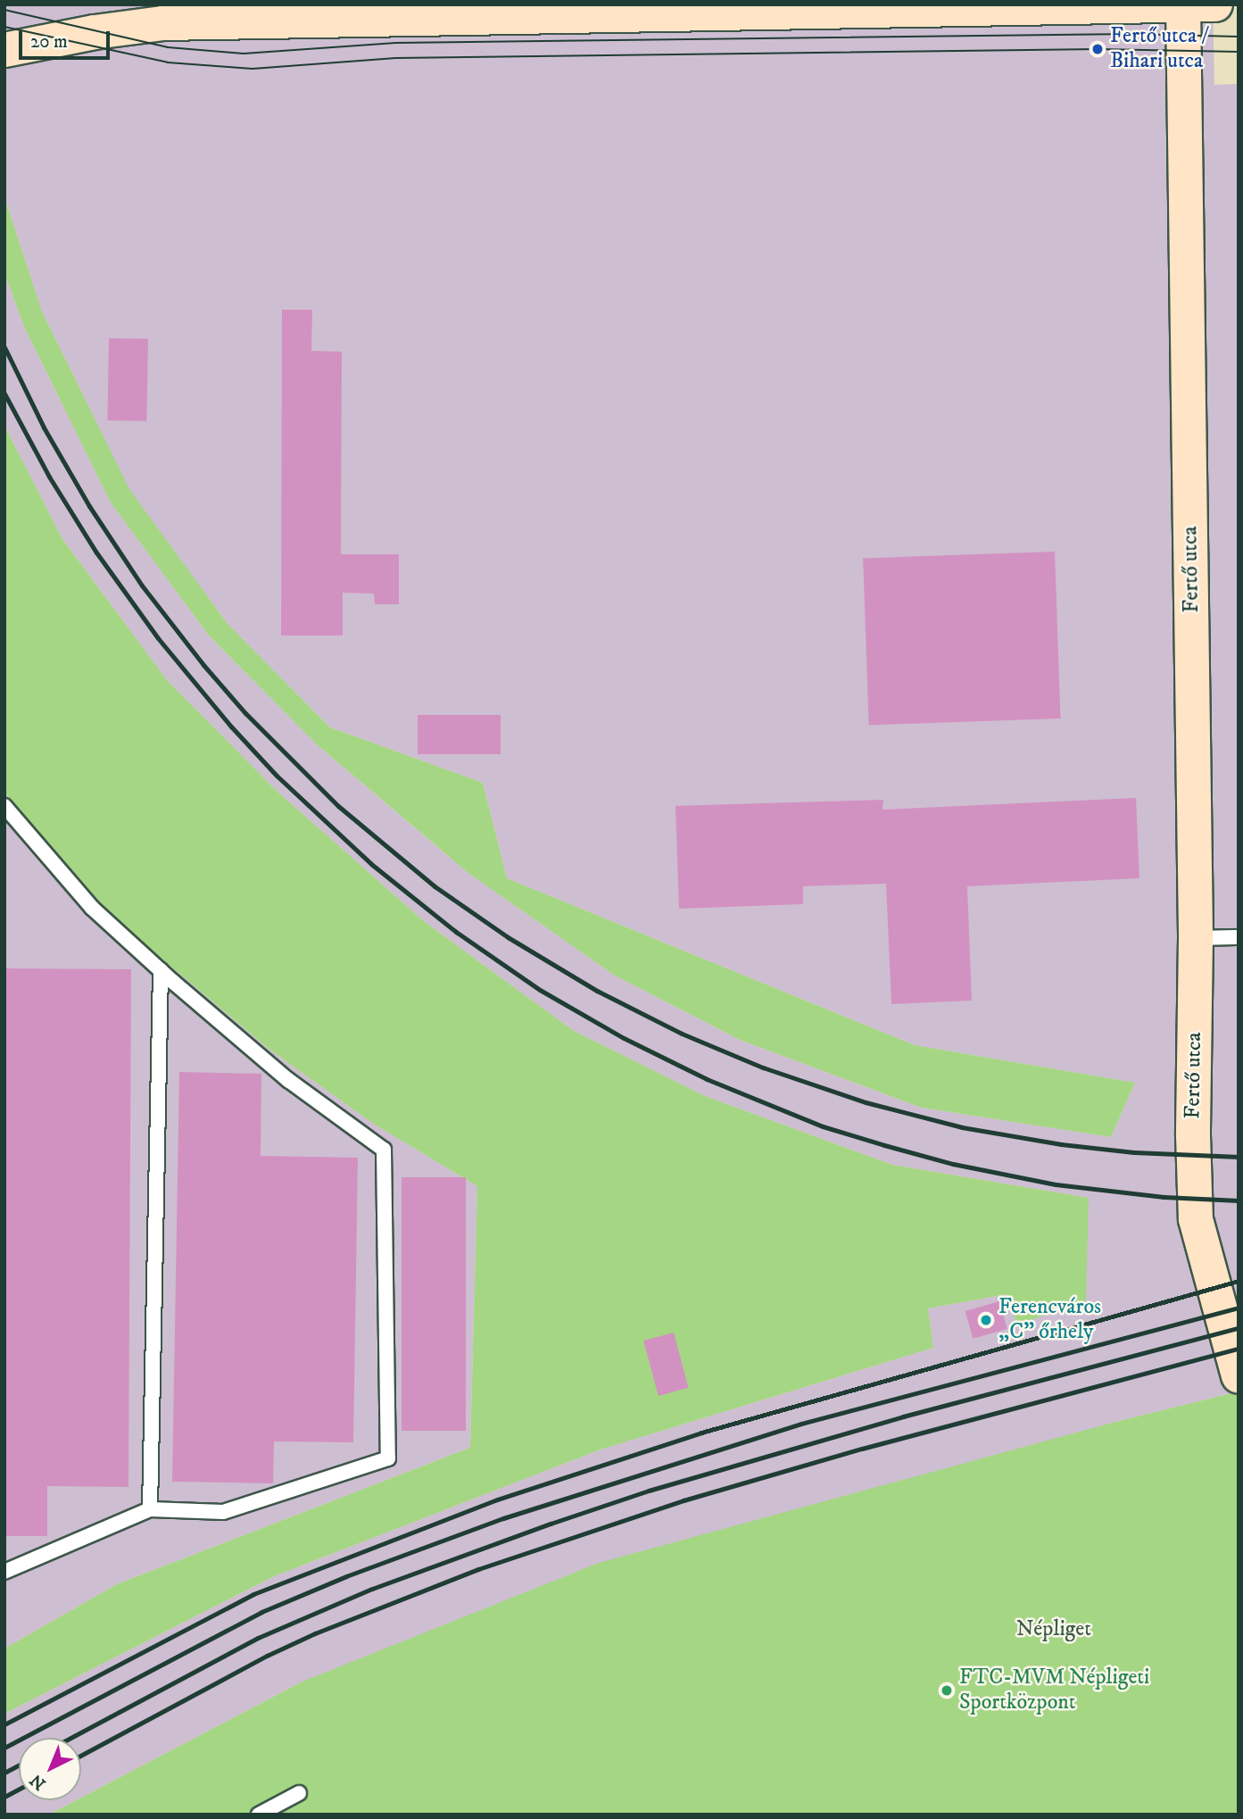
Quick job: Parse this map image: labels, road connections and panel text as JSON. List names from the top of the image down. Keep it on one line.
{"streets":{"street":["Fertő utca"]},"parks":["Népliget"],"places":["Fertő utca / Bihari utca","Ferencváros „C” őrhely","FTC-MVM Népligeti Sportközpont"],"scale_bar":"20 m","north":"bottom left"}
